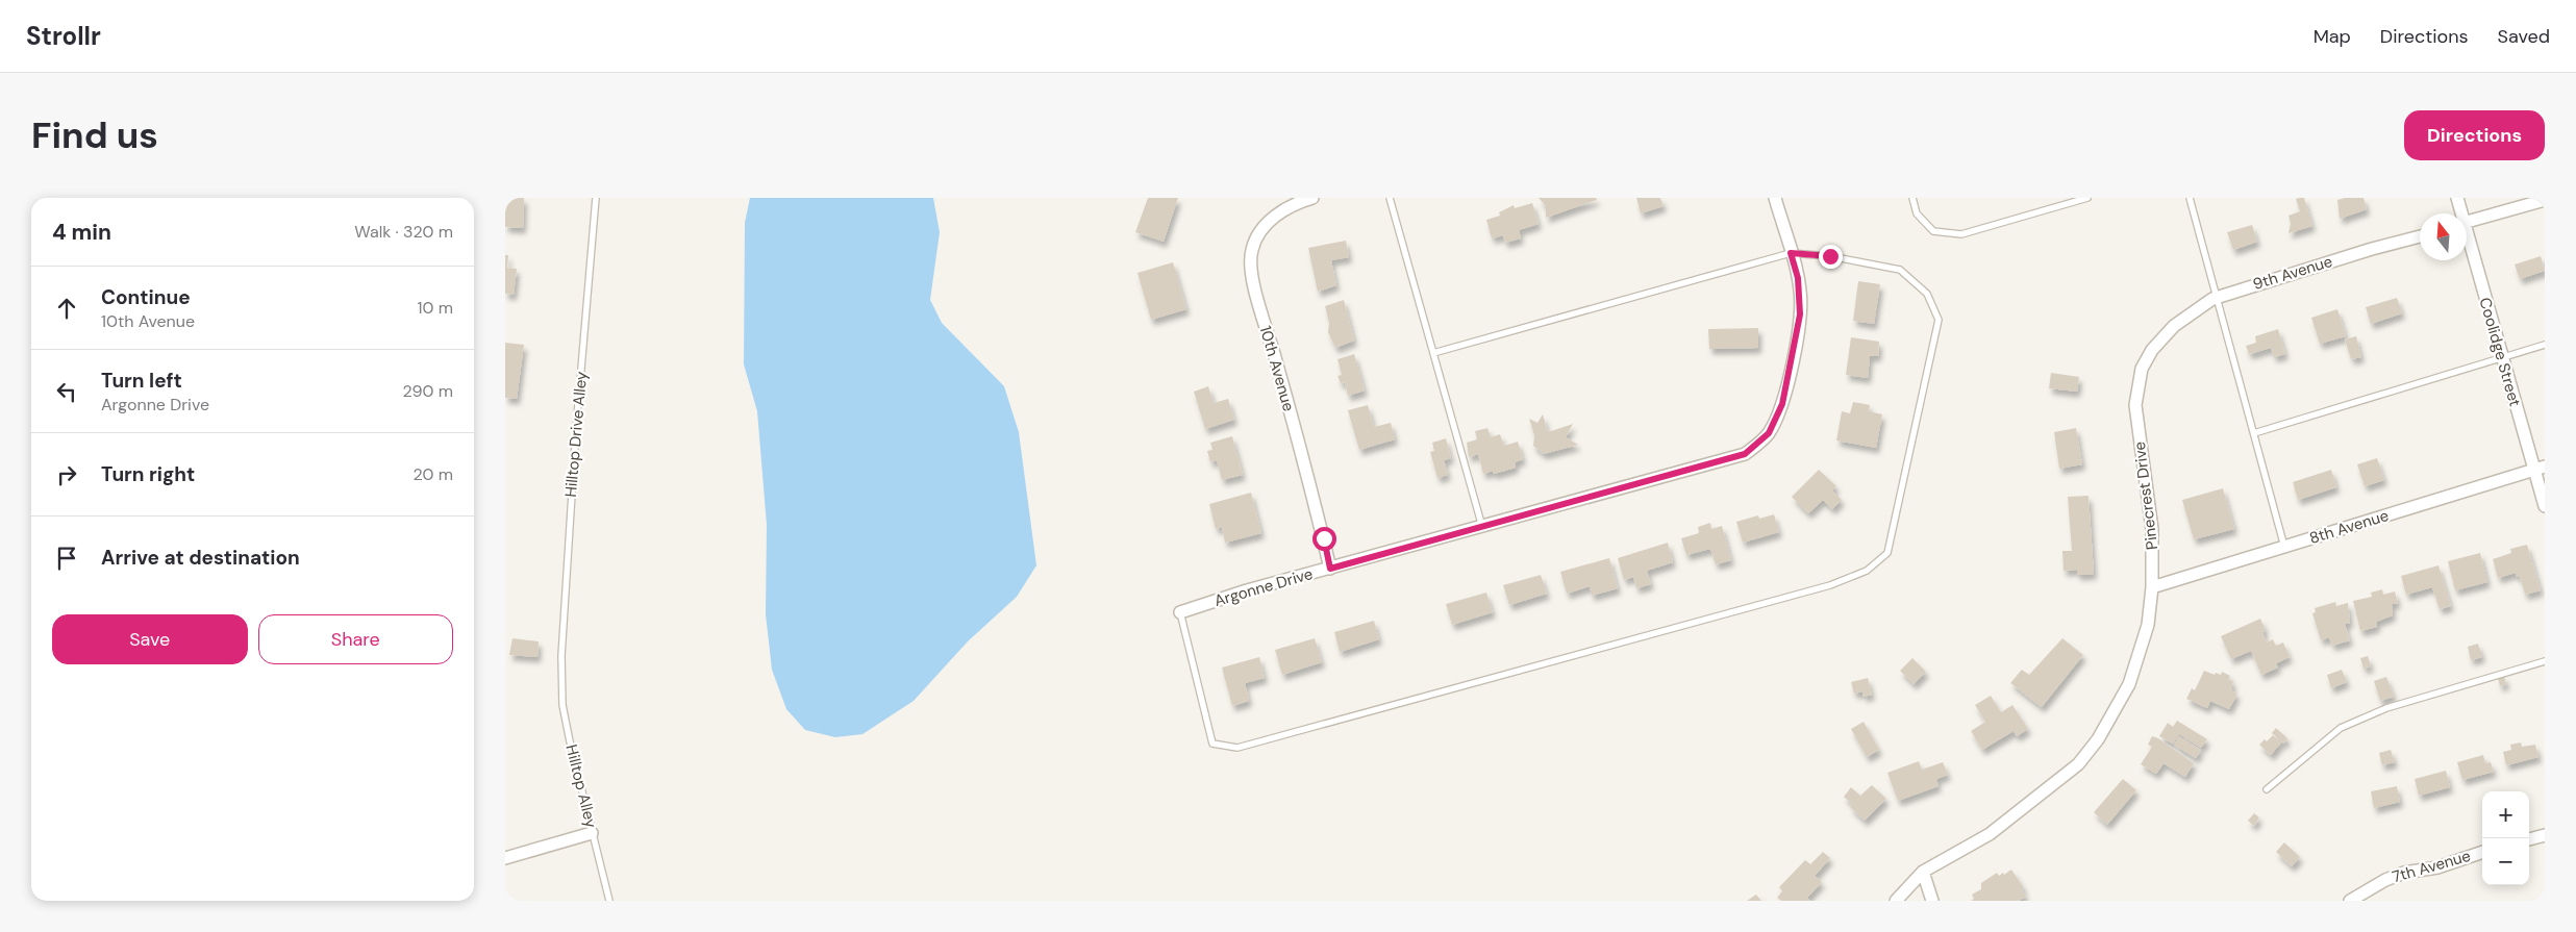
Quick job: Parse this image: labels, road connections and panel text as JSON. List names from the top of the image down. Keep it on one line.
{"streets":{"street":["9th Avenue","Coolidge Street","10th Avenue","Pinecrest Drive","8th Avenue","Argonne Drive","7th Avenue"],"lane":["Hilltop Drive Alley","Hilltop Alley"]},"crossings":[["9th Avenue","Pinecrest Drive"],["Coolidge Street","8th Avenue"],["10th Avenue","Argonne Drive"],["Hilltop Drive Alley","Hilltop Alley"],["Pinecrest Drive","8th Avenue"]],"north":"top","page":{"header":"Strollr","nav":["Map","Directions","Saved"],"buttons":["Directions",["Save","Share"]],"title":"Find us","heading":["4 min","Walk · 320 m"],"list":[["Continue","10th Avenue","10 m"],["Turn left","Argonne Drive","290 m"],["Turn right","20 m"],"Arrive at destination"],"map_buttons":["+","−"]}}
